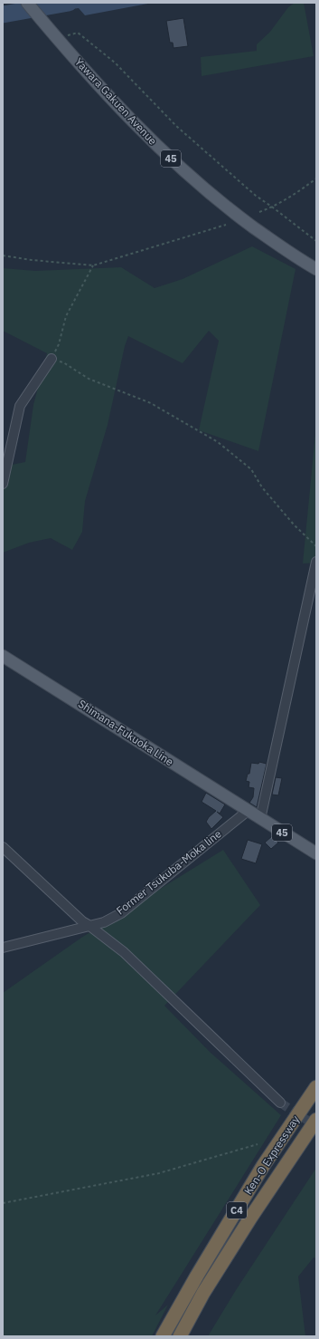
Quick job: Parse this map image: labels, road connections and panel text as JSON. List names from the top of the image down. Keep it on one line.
{"streets":{"highway":["Ken-O Expressway","C4"],"main road":["Yawara Gakuen Avenue","45","Shimana-Fukuoka Line"],"street":["Former Tsukuba-Moka line"]},"crossings":[["45","Shimana-Fukuoka Line"],["45","Former Tsukuba-Moka line"],["Shimana-Fukuoka Line","Former Tsukuba-Moka line"]]}
